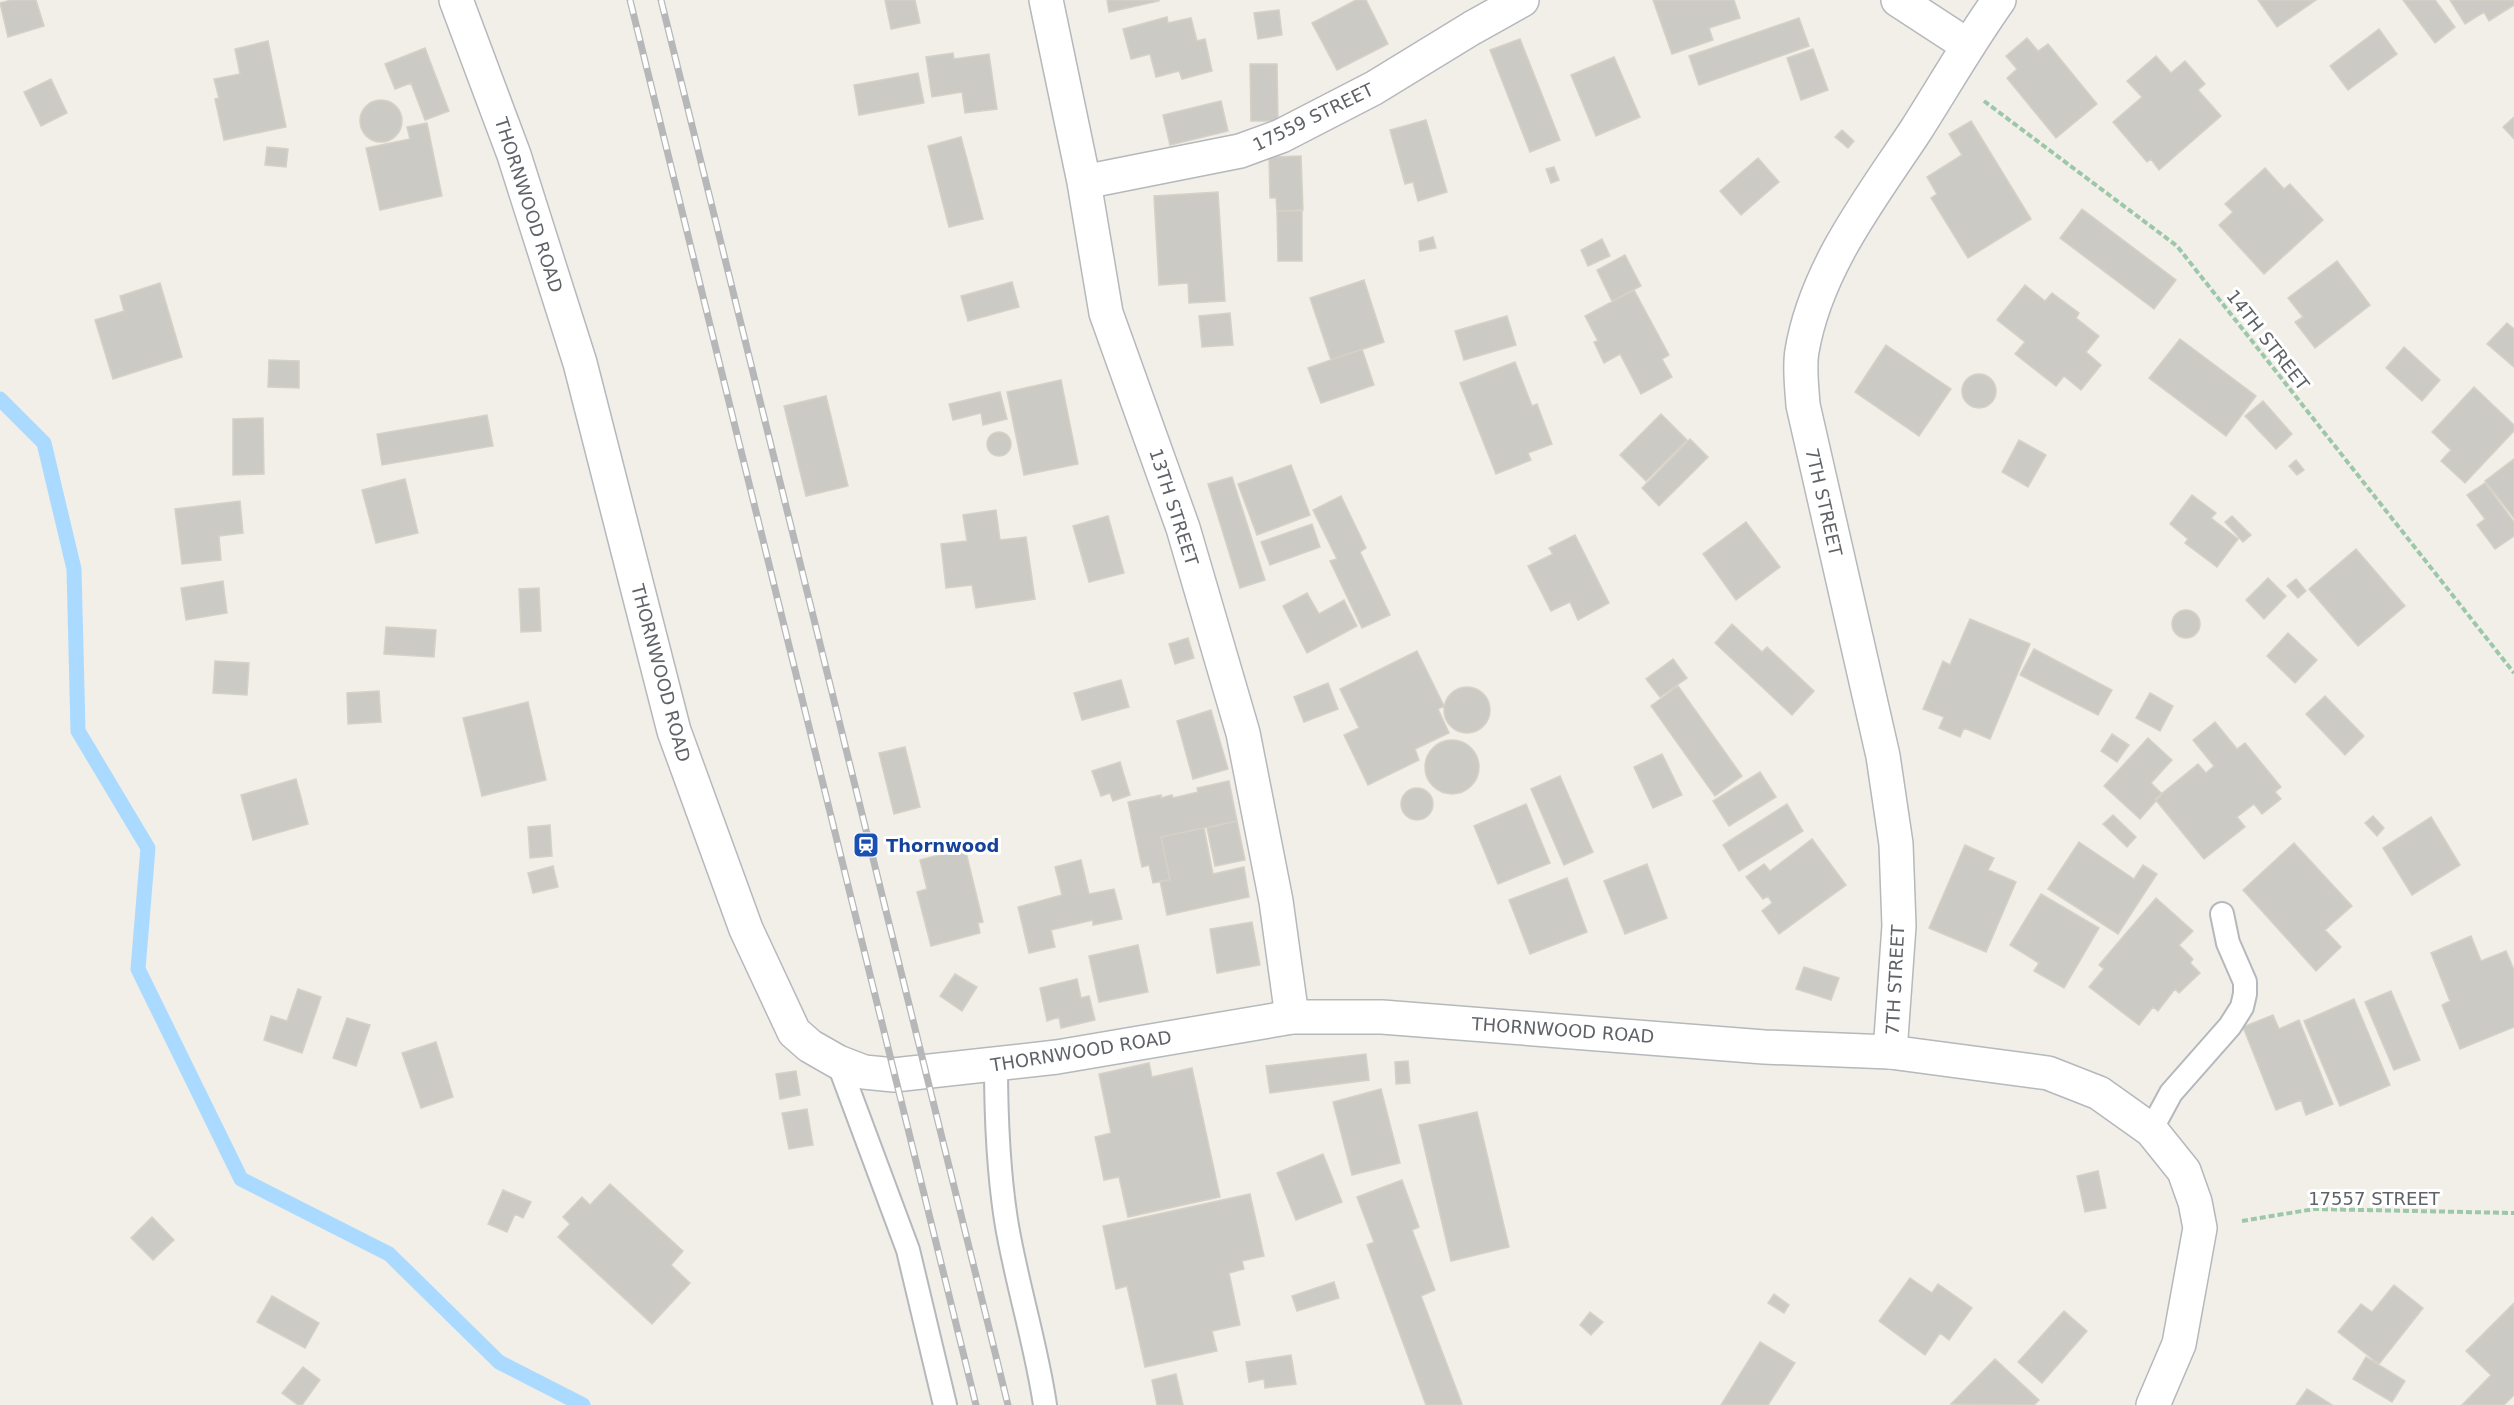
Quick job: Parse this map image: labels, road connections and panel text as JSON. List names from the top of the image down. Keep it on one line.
{"streets":{"street":["17559 STREET","THORNWOOD ROAD","7TH STREET","13TH STREET"],"path":["14TH STREET","17557 STREET"]},"crossings":[["17559 STREET","13TH STREET"],["THORNWOOD ROAD","7TH STREET"],["THORNWOOD ROAD","13TH STREET"],["THORNWOOD ROAD","17557 STREET"],["14TH STREET","7TH STREET"]],"places":{"station":["Thornwood"]}}
